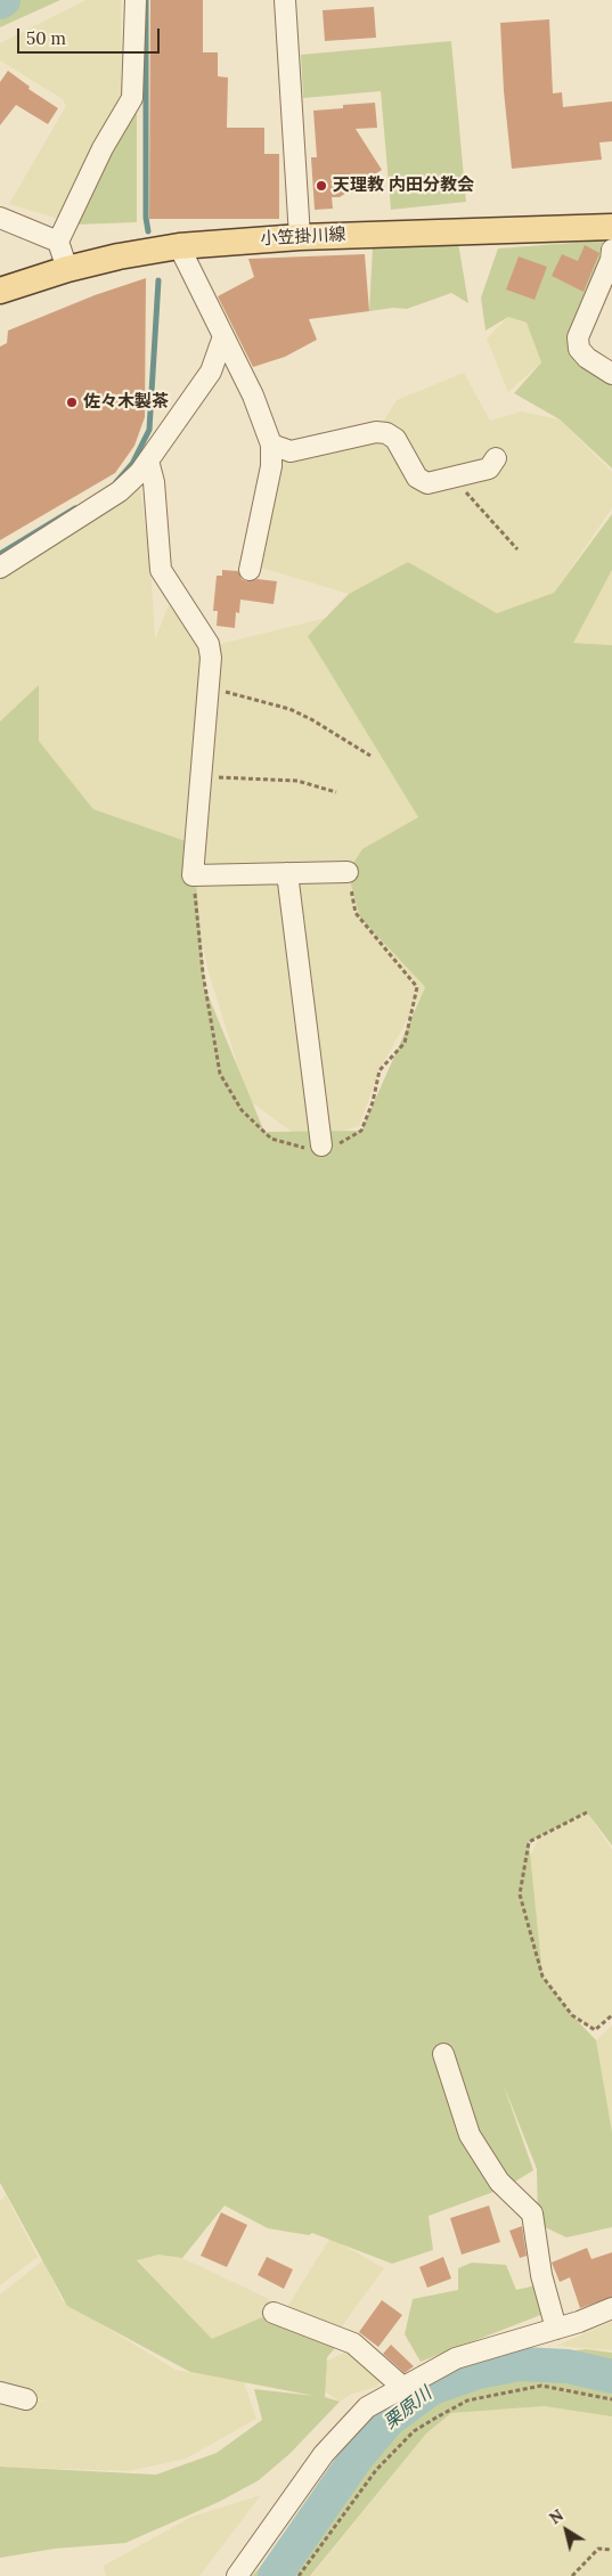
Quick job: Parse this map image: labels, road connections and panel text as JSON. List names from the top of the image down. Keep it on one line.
{"streets":{"main road":["小笠掛川線"]},"water":["栗原川"],"places":["天理教 内田分教会","佐々木製茶"],"scale_bar":"50 m","north":"top left"}
